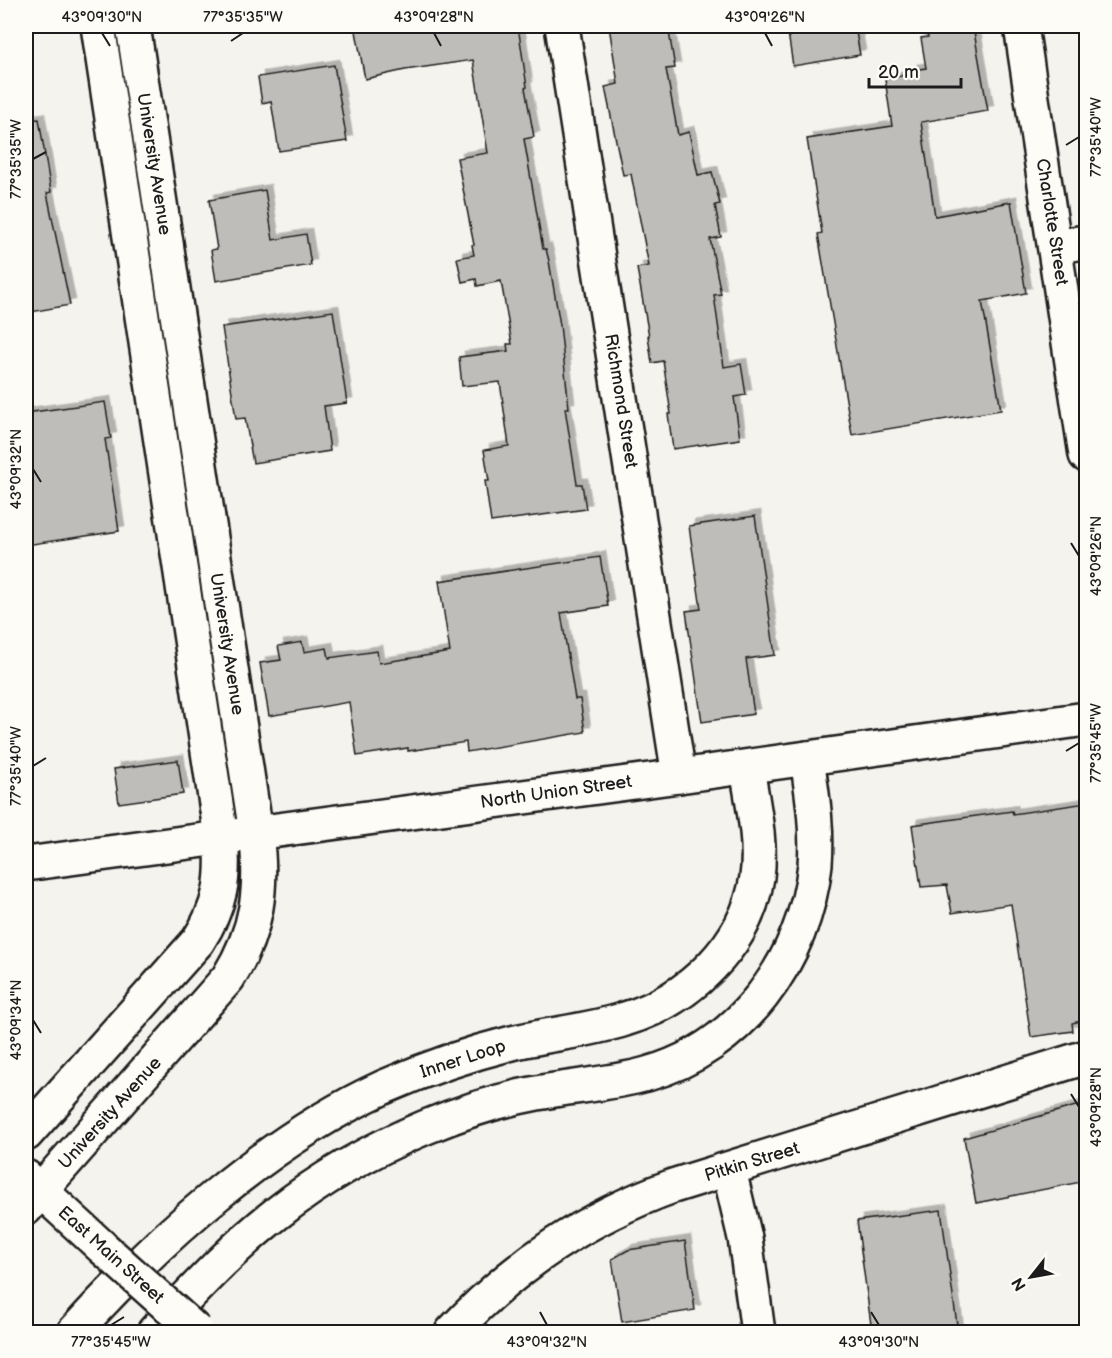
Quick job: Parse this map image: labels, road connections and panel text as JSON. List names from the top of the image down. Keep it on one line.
{"streets":{"main road":["University Avenue","Charlotte Street","Richmond Street","North Union Street","Inner Loop","Pitkin Street","East Main Street"]},"crossings":[["University Avenue","North Union Street"],["University Avenue","East Main Street"],["Richmond Street","North Union Street"],["North Union Street","Inner Loop"]],"scale_bar":"20 m","north":"bottom left","coordinates":["43°09'30\"N","77°35'35\"W","43°09'28\"N","43°09'26\"N","77°35'40\"W","43°09'32\"N","77°35'45\"W","43°09'34\"N"]}
